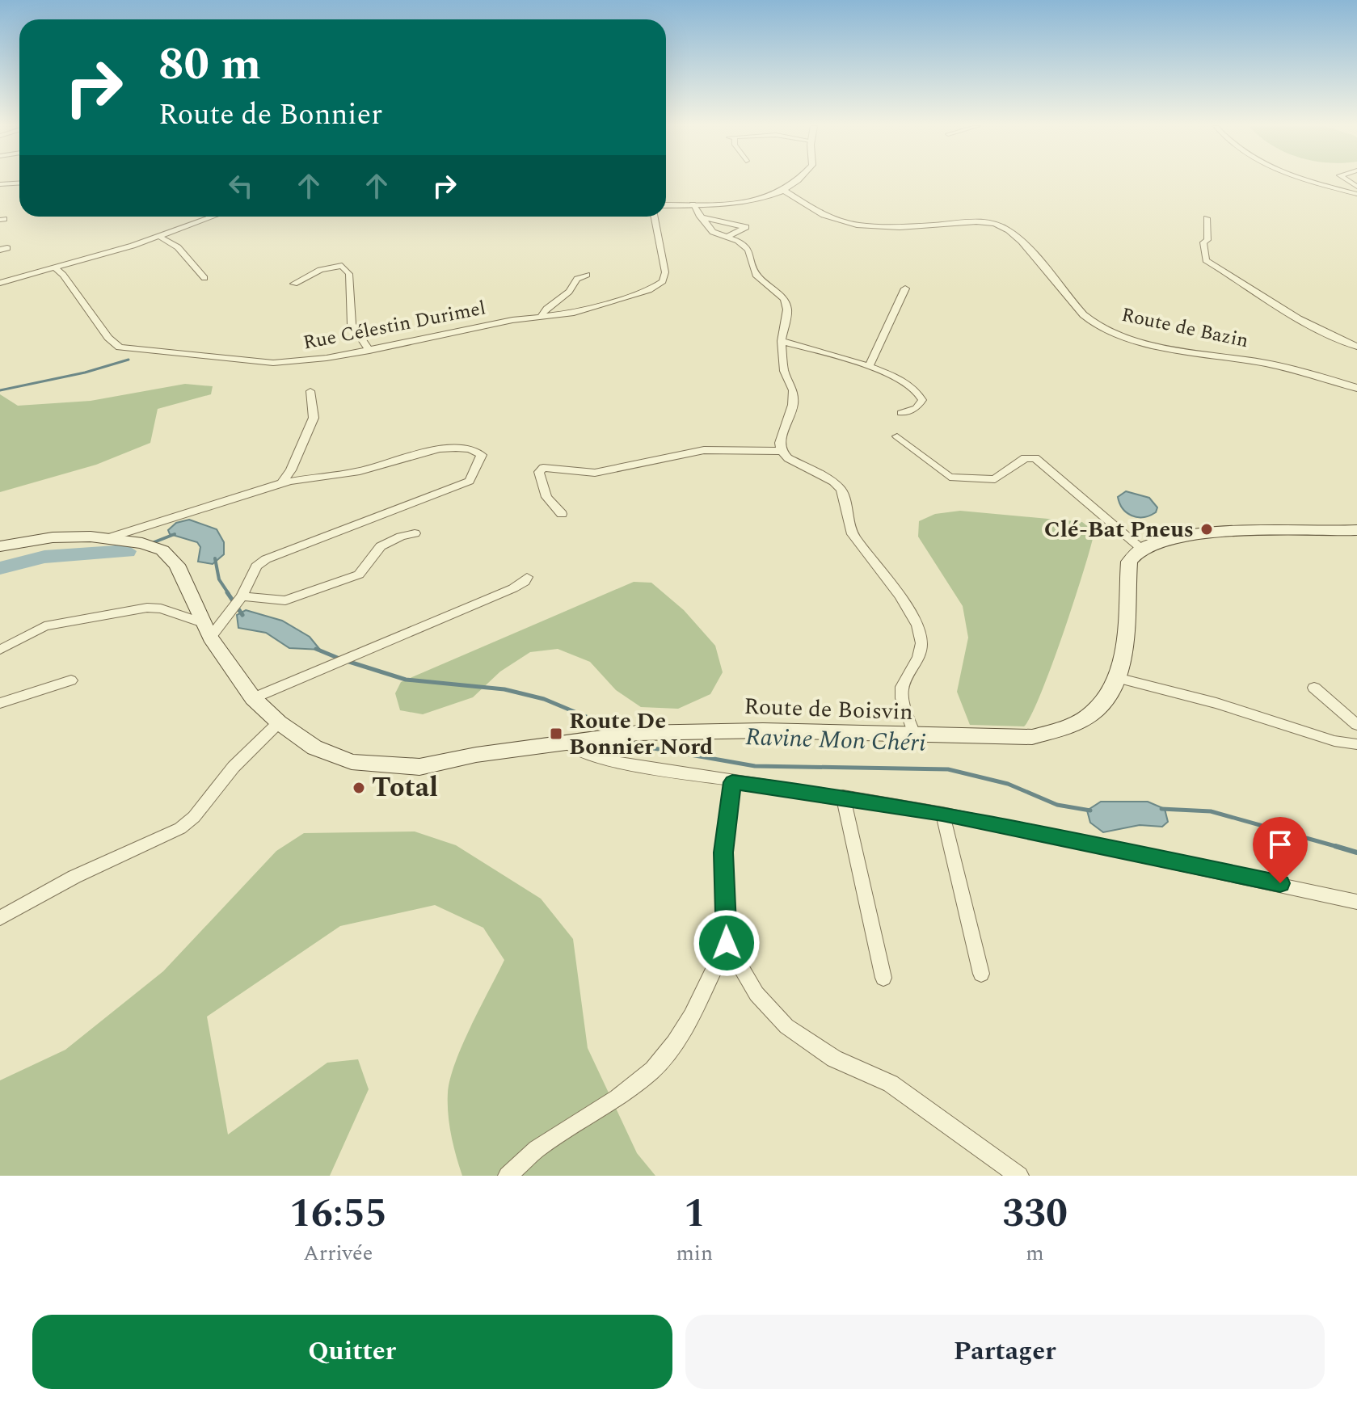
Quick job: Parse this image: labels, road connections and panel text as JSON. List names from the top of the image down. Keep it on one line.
{"streets":{"main road":["Route de Boisvin"],"street":["Rue Célestin Durimel","Route de Bazin"]},"water":["Ravine Mon Chéri"],"places":{"other":["Clé-Bat Pneus","Total"],"transit":["Route De Bonnier Nord"]},"page":{"turn":["80 m","Route de Bonnier"],"eta":["16:55","Arrivée","1","min","330","m"],"buttons":["Quitter","Partager"]}}
